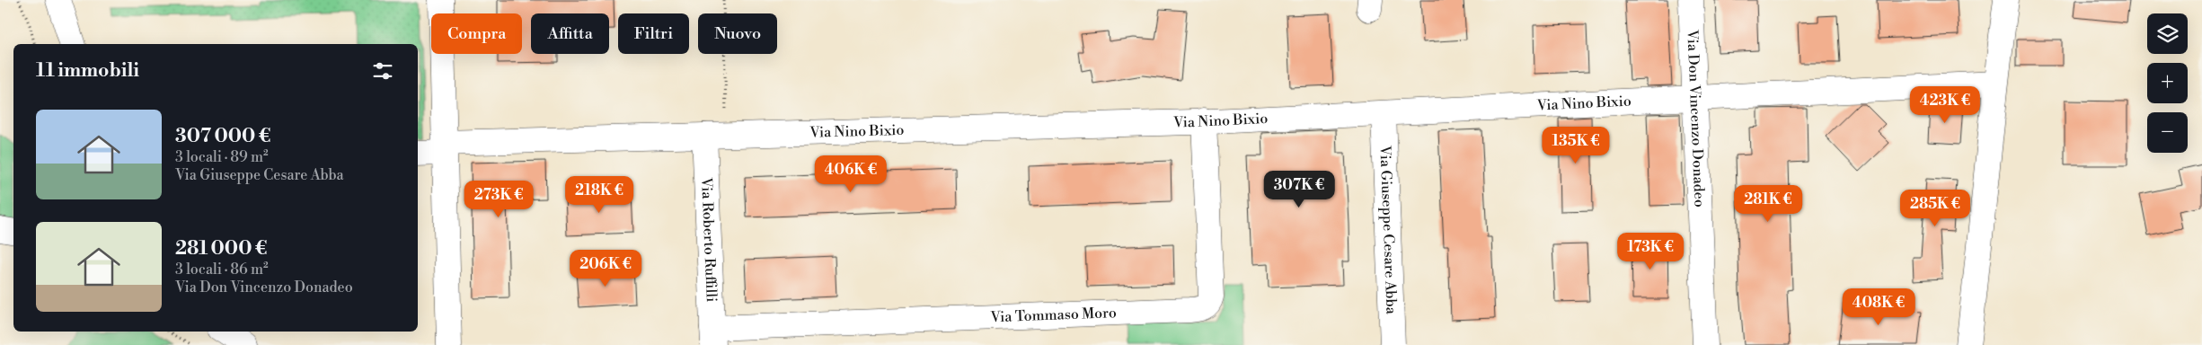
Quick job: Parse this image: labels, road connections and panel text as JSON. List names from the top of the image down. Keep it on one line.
{"streets":{"street":["Via Nino Bixio","Via Don Vincenzo Donadeo","Via Giuseppe Cesare Abba","Via Roberto Ruffilli","Via Tommaso Moro"]},"crossings":[["Via Nino Bixio","Via Don Vincenzo Donadeo"],["Via Nino Bixio","Via Giuseppe Cesare Abba"],["Via Nino Bixio","Via Roberto Ruffilli"],["Via Nino Bixio","Via Tommaso Moro"],["Via Roberto Ruffilli","Via Tommaso Moro"]],"page":{"map_buttons":["+","−"],"chip":["Compra","Affitta","Filtri","Nuovo"],"heading":"11 immobili","price":["423K €","135K €","406K €","307K €","218K €","273K €","281K €","285K €","173K €","206K €","408K €"],"list":[{"name":"307 000 €","note":"3 locali · 89 m² · Via Giuseppe Cesare Abba"},{"name":"281 000 €","note":"3 locali · 86 m² · Via Don Vincenzo Donadeo"}]}}
